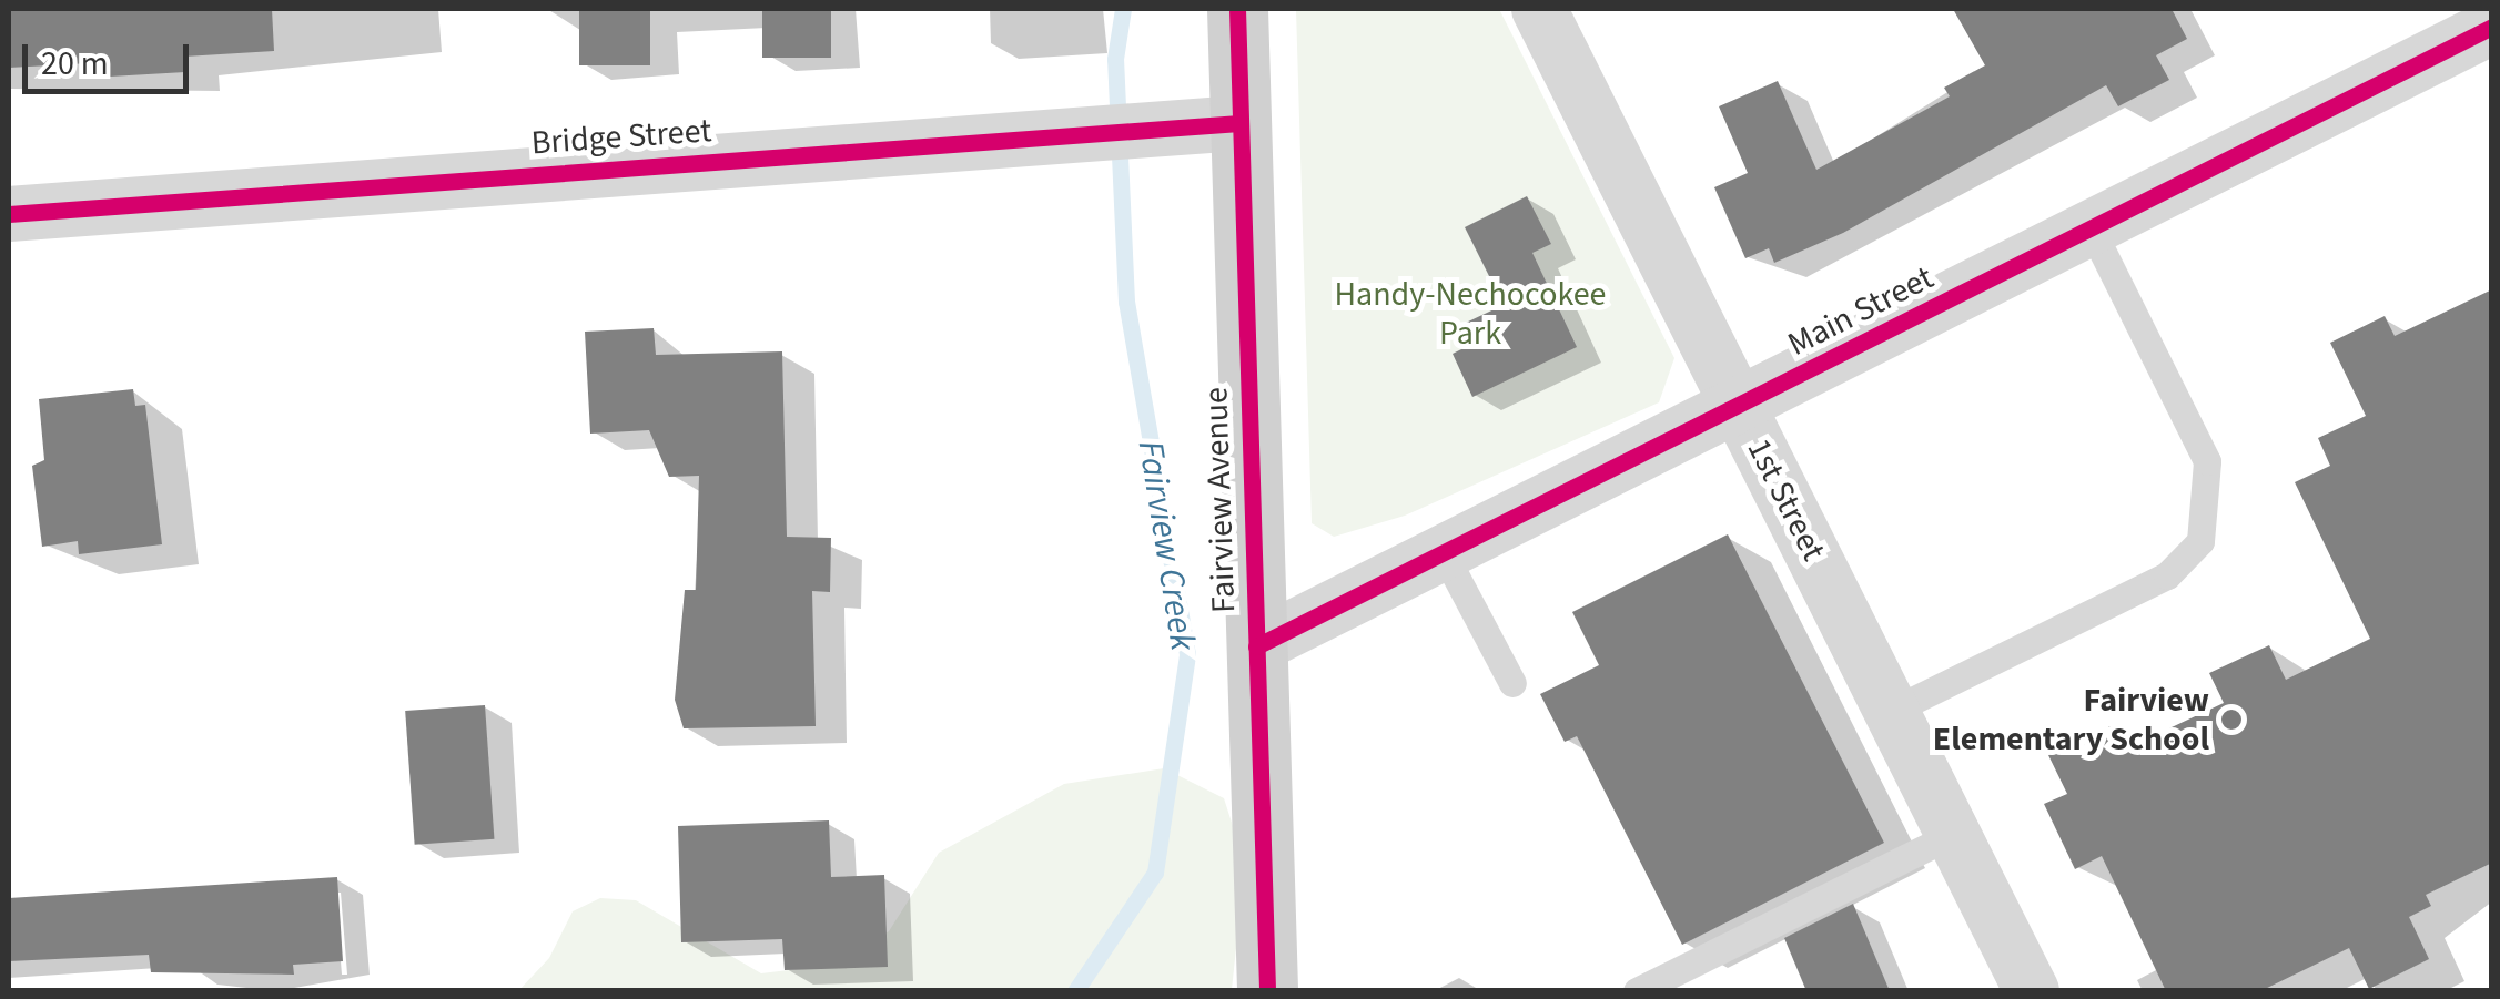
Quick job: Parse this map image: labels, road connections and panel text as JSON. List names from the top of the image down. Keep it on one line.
{"streets":{"main road":["Fairview Avenue"],"street":["Bridge Street","Main Street","1st Street"]},"crossings":[["Bridge Street","Fairview Avenue"],["Main Street","Fairview Avenue"],["Main Street","1st Street"]],"water":["Fairview Creek"],"parks":["Handy-Nechocokee Park"],"places":["Fairview Elementary School"],"scale_bar":"20 m"}
